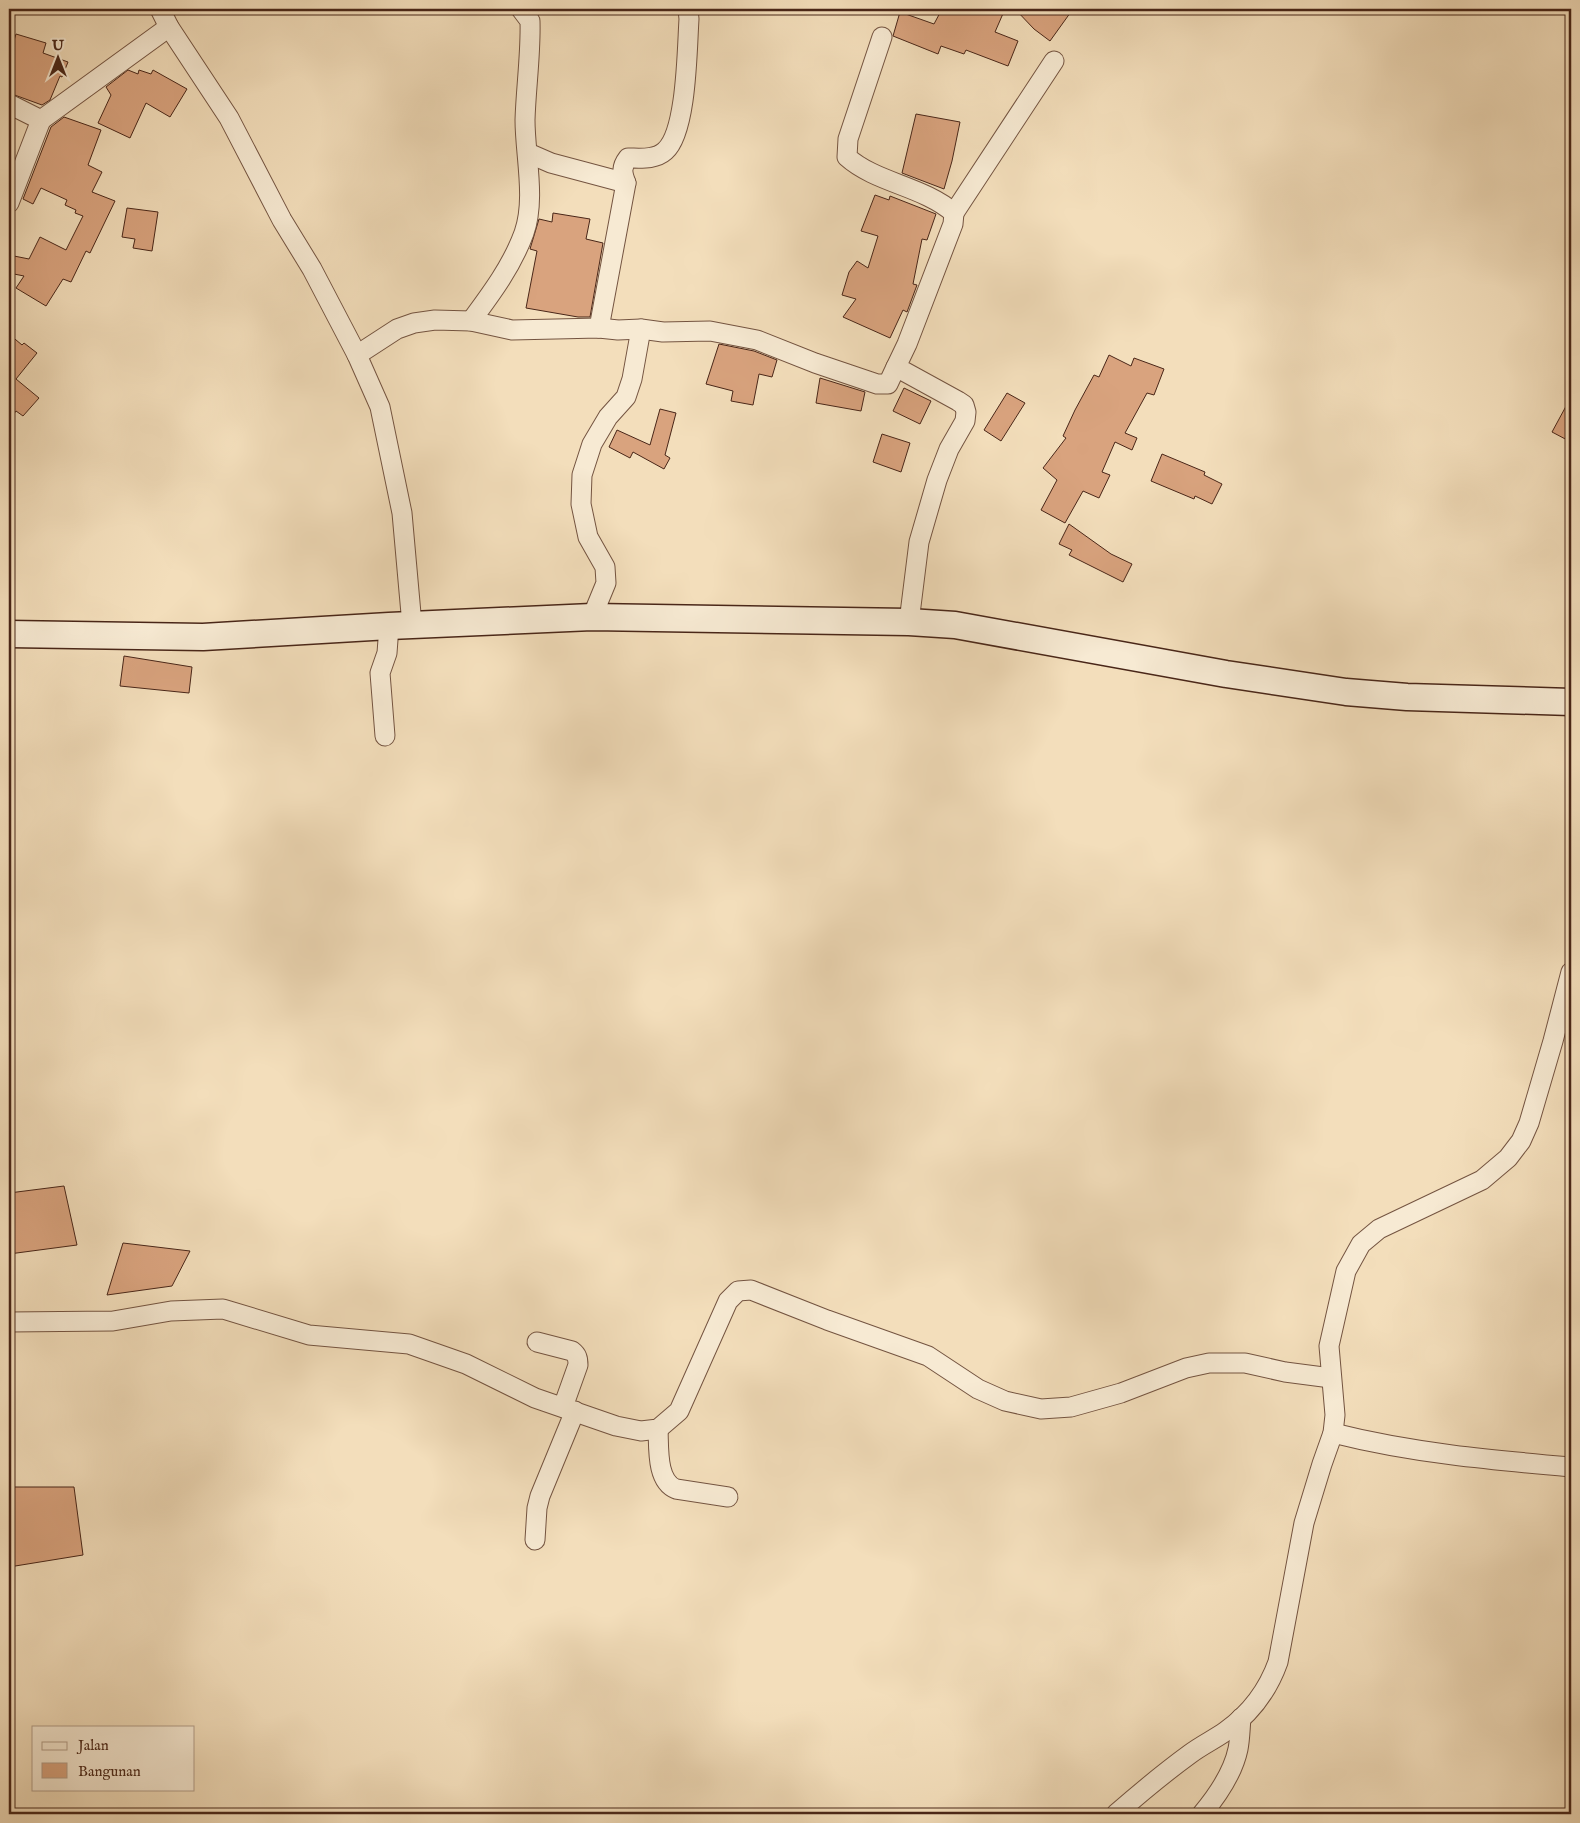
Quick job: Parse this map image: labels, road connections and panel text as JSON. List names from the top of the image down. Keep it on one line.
{"legend":["Jalan","Bangunan"],"north":"top"}
